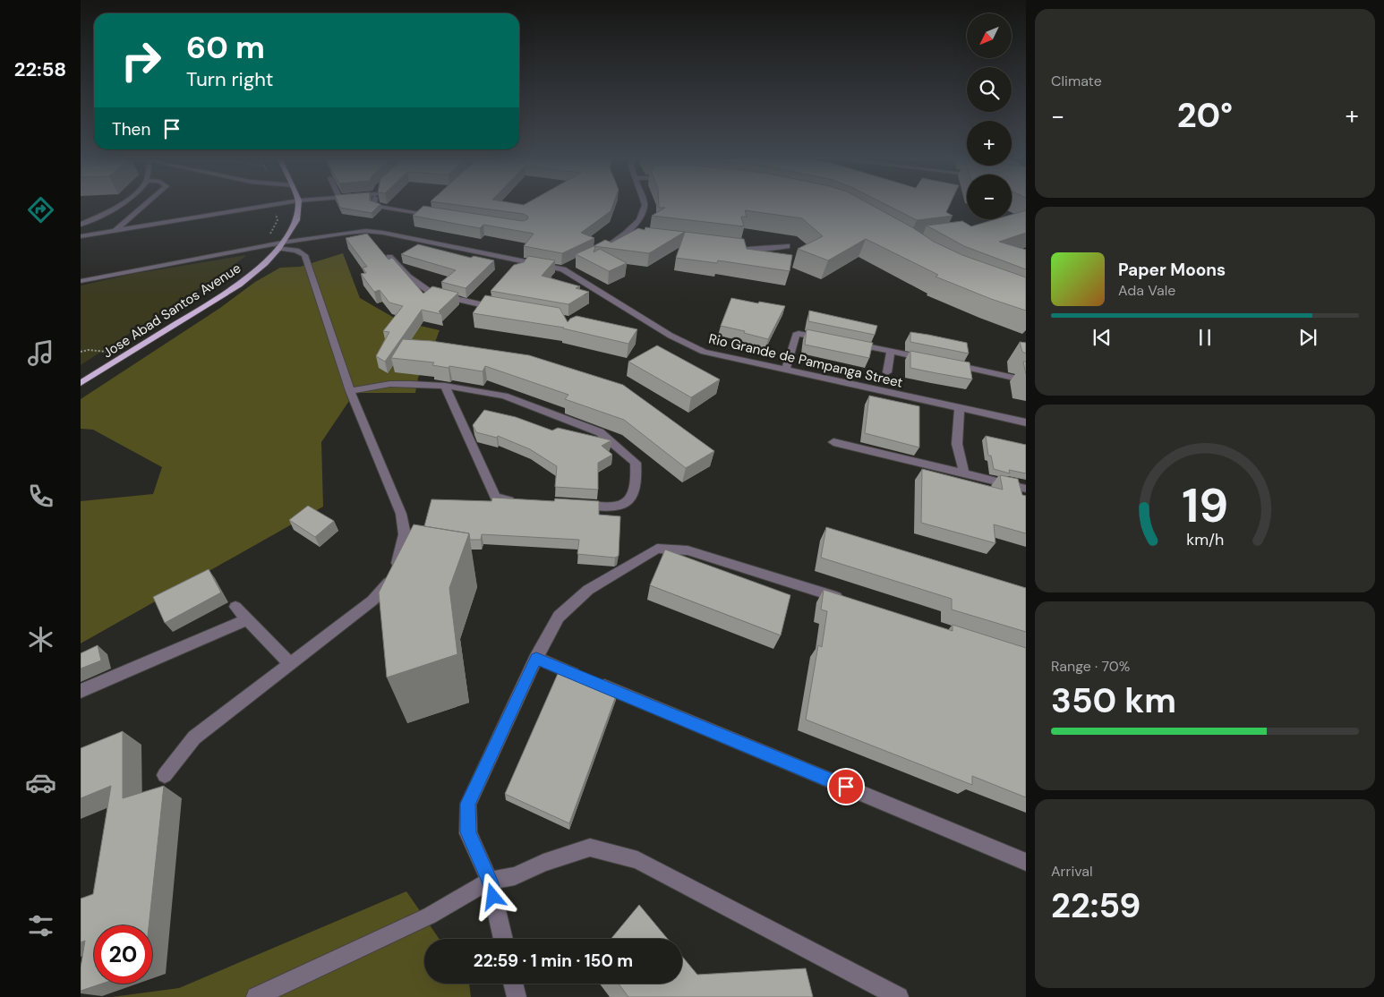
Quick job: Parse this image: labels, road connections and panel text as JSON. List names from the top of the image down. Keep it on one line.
{"streets":{"main road":["Jose Abad Santos Avenue"],"street":["Rio Grande de Pampanga Street"]},"crossings":[["Jose Abad Santos Avenue","Rio Grande de Pampanga Street"]],"north":"bottom left","page":{"tabs":"22:58","tile":["Climate",["Range · 70%","350 km"],["Arrival","22:59"]],"map_buttons":["+","−"],"turn":["60 m","Turn right"],"heat":["−","20°","+"],"then":"Then","song":["Paper Moons","Ada Vale"],"limit":"20","trip":"22:59 · 1 min · 150 m","gauge":["19","km/h"]}}
